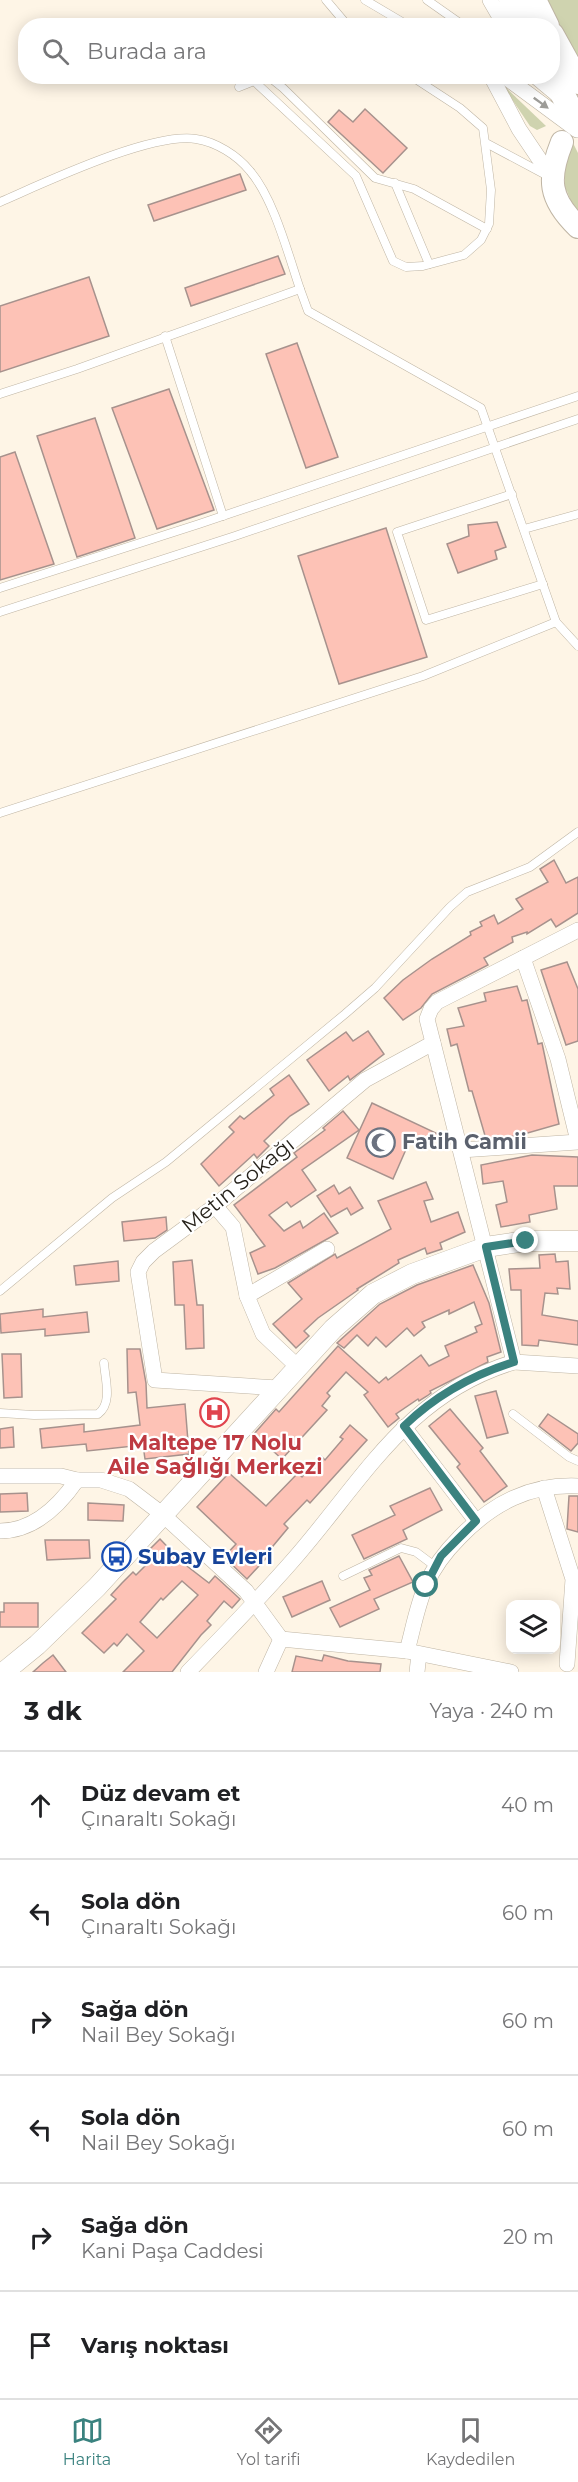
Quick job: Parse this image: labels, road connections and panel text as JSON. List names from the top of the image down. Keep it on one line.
{"streets":{"street":["Metin Sokağı"]},"places":{"mosque":["Fatih Camii"],"hospital":["Maltepe 17 Nolu Aile Sağlığı Merkezi"],"bus stop":["Subay Evleri"]},"page":{"search":"Burada ara","heading":["3 dk","Yaya · 240 m"],"list":[["Düz devam et","Çınaraltı Sokağı","40 m"],["Sola dön","Çınaraltı Sokağı","60 m"],["Sağa dön","Nail Bey Sokağı","60 m"],["Sola dön","Nail Bey Sokağı","60 m"],["Sağa dön","Kani Paşa Caddesi","20 m"],"Varış noktası"],"nav":["Harita","Yol tarifi","Kaydedilen"]}}
